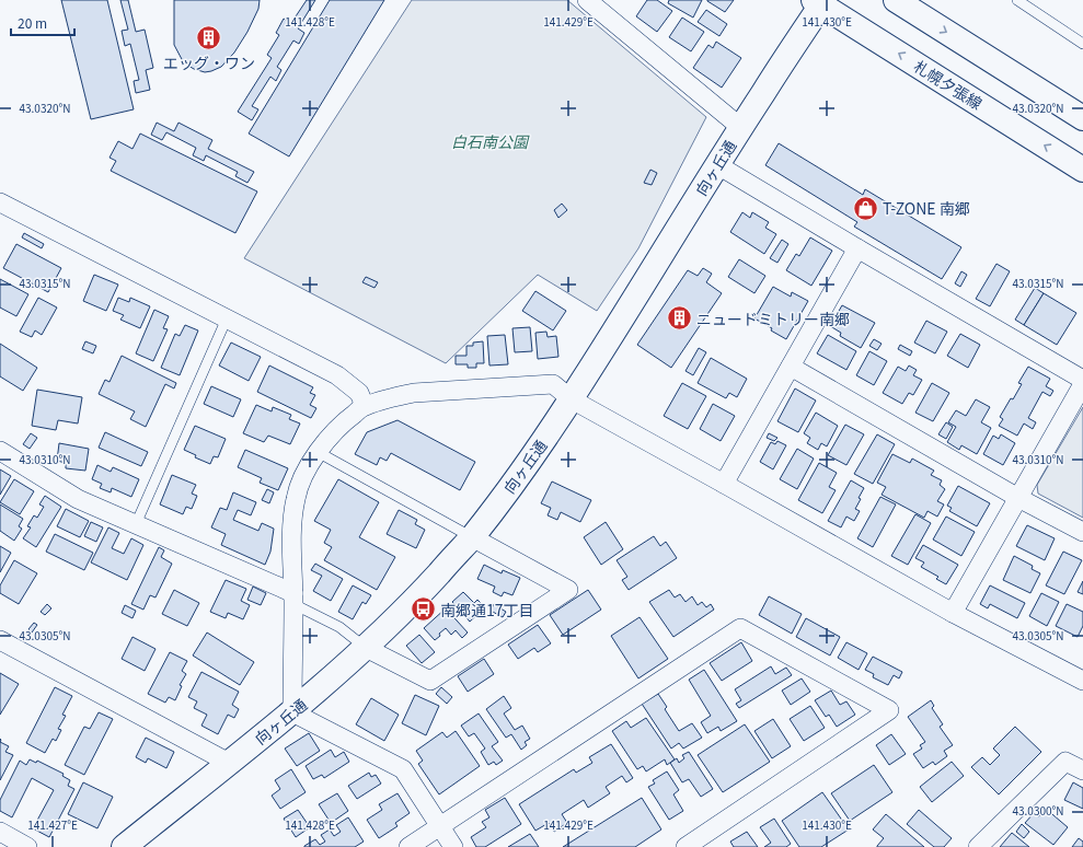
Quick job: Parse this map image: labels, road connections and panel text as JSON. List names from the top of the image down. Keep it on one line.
{"streets":{"street":["札幌夕張線","向ヶ丘通"]},"crossings":[["札幌夕張線","向ヶ丘通"]],"parks":["白石南公園"],"places":{"building":["エッグ・ワン","ニュードミトリー南郷"],"shop":["T-ZONE 南郷"],"bus stop":["南郷通17丁目"]},"scale_bar":"20 m","coordinates":["141.428°E","141.429°E","141.430°E","43.0320°N","43.0315°N","43.0310°N","43.0305°N","43.0300°N","141.427°E"]}
